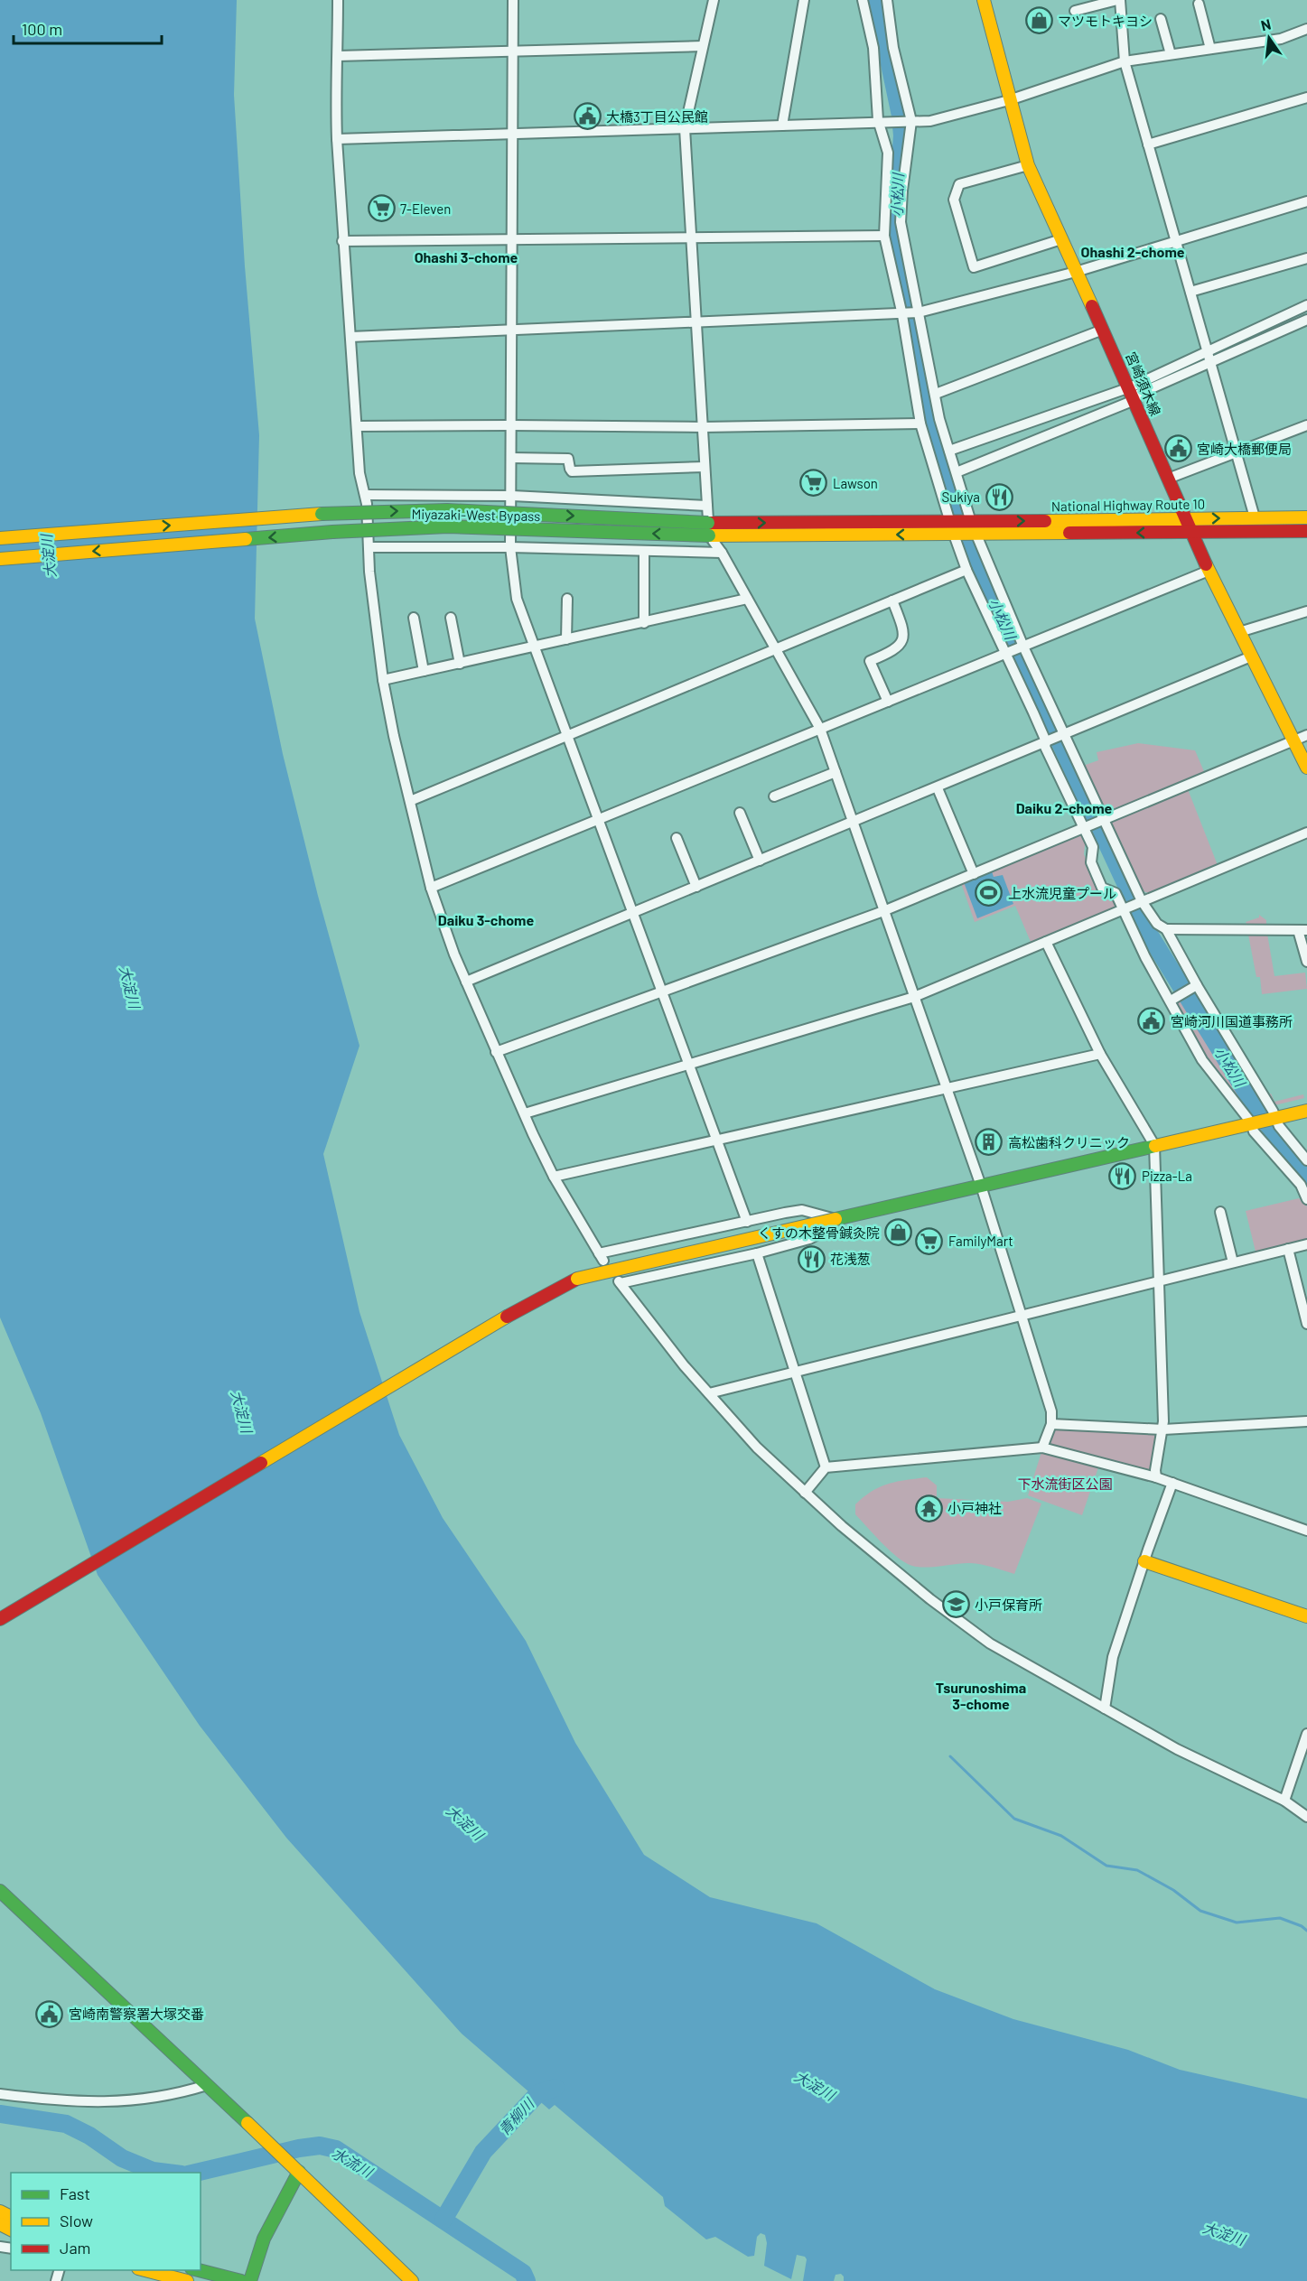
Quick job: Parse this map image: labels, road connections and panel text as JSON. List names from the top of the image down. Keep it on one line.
{"streets":{"main road":["宮崎須木線","National Highway Route 10","Miyazaki-West Bypass"]},"crossings":[["宮崎須木線","National Highway Route 10"],["National Highway Route 10","Miyazaki-West Bypass"]],"districts":["Ohashi 2-chome","Ohashi 3-chome","Daiku 2-chome","Daiku 3-chome","Tsurunoshima 3-chome"],"water":["小松川","大淀川","青柳川","水流川"],"parks":["下水流街区公園"],"places":{"shop":["マツモトキヨシ","くすの木整骨鍼灸院"],"public building":["大橋3丁目公民館","宮崎大橋郵便局","宮崎河川国道事務所","宮崎南警察署大塚交番"],"supermarket":["7-Eleven","Lawson","FamilyMart"],"restaurant":["Sukiya","Pizza-La","花浅葱"],"sports":["上水流児童プール"],"building":["高松歯科クリニック"],"temple":["小戸神社"],"school or university":["小戸保育所"]},"legend":["Fast","Slow","Jam"],"scale_bar":"100 m","north":"top"}
